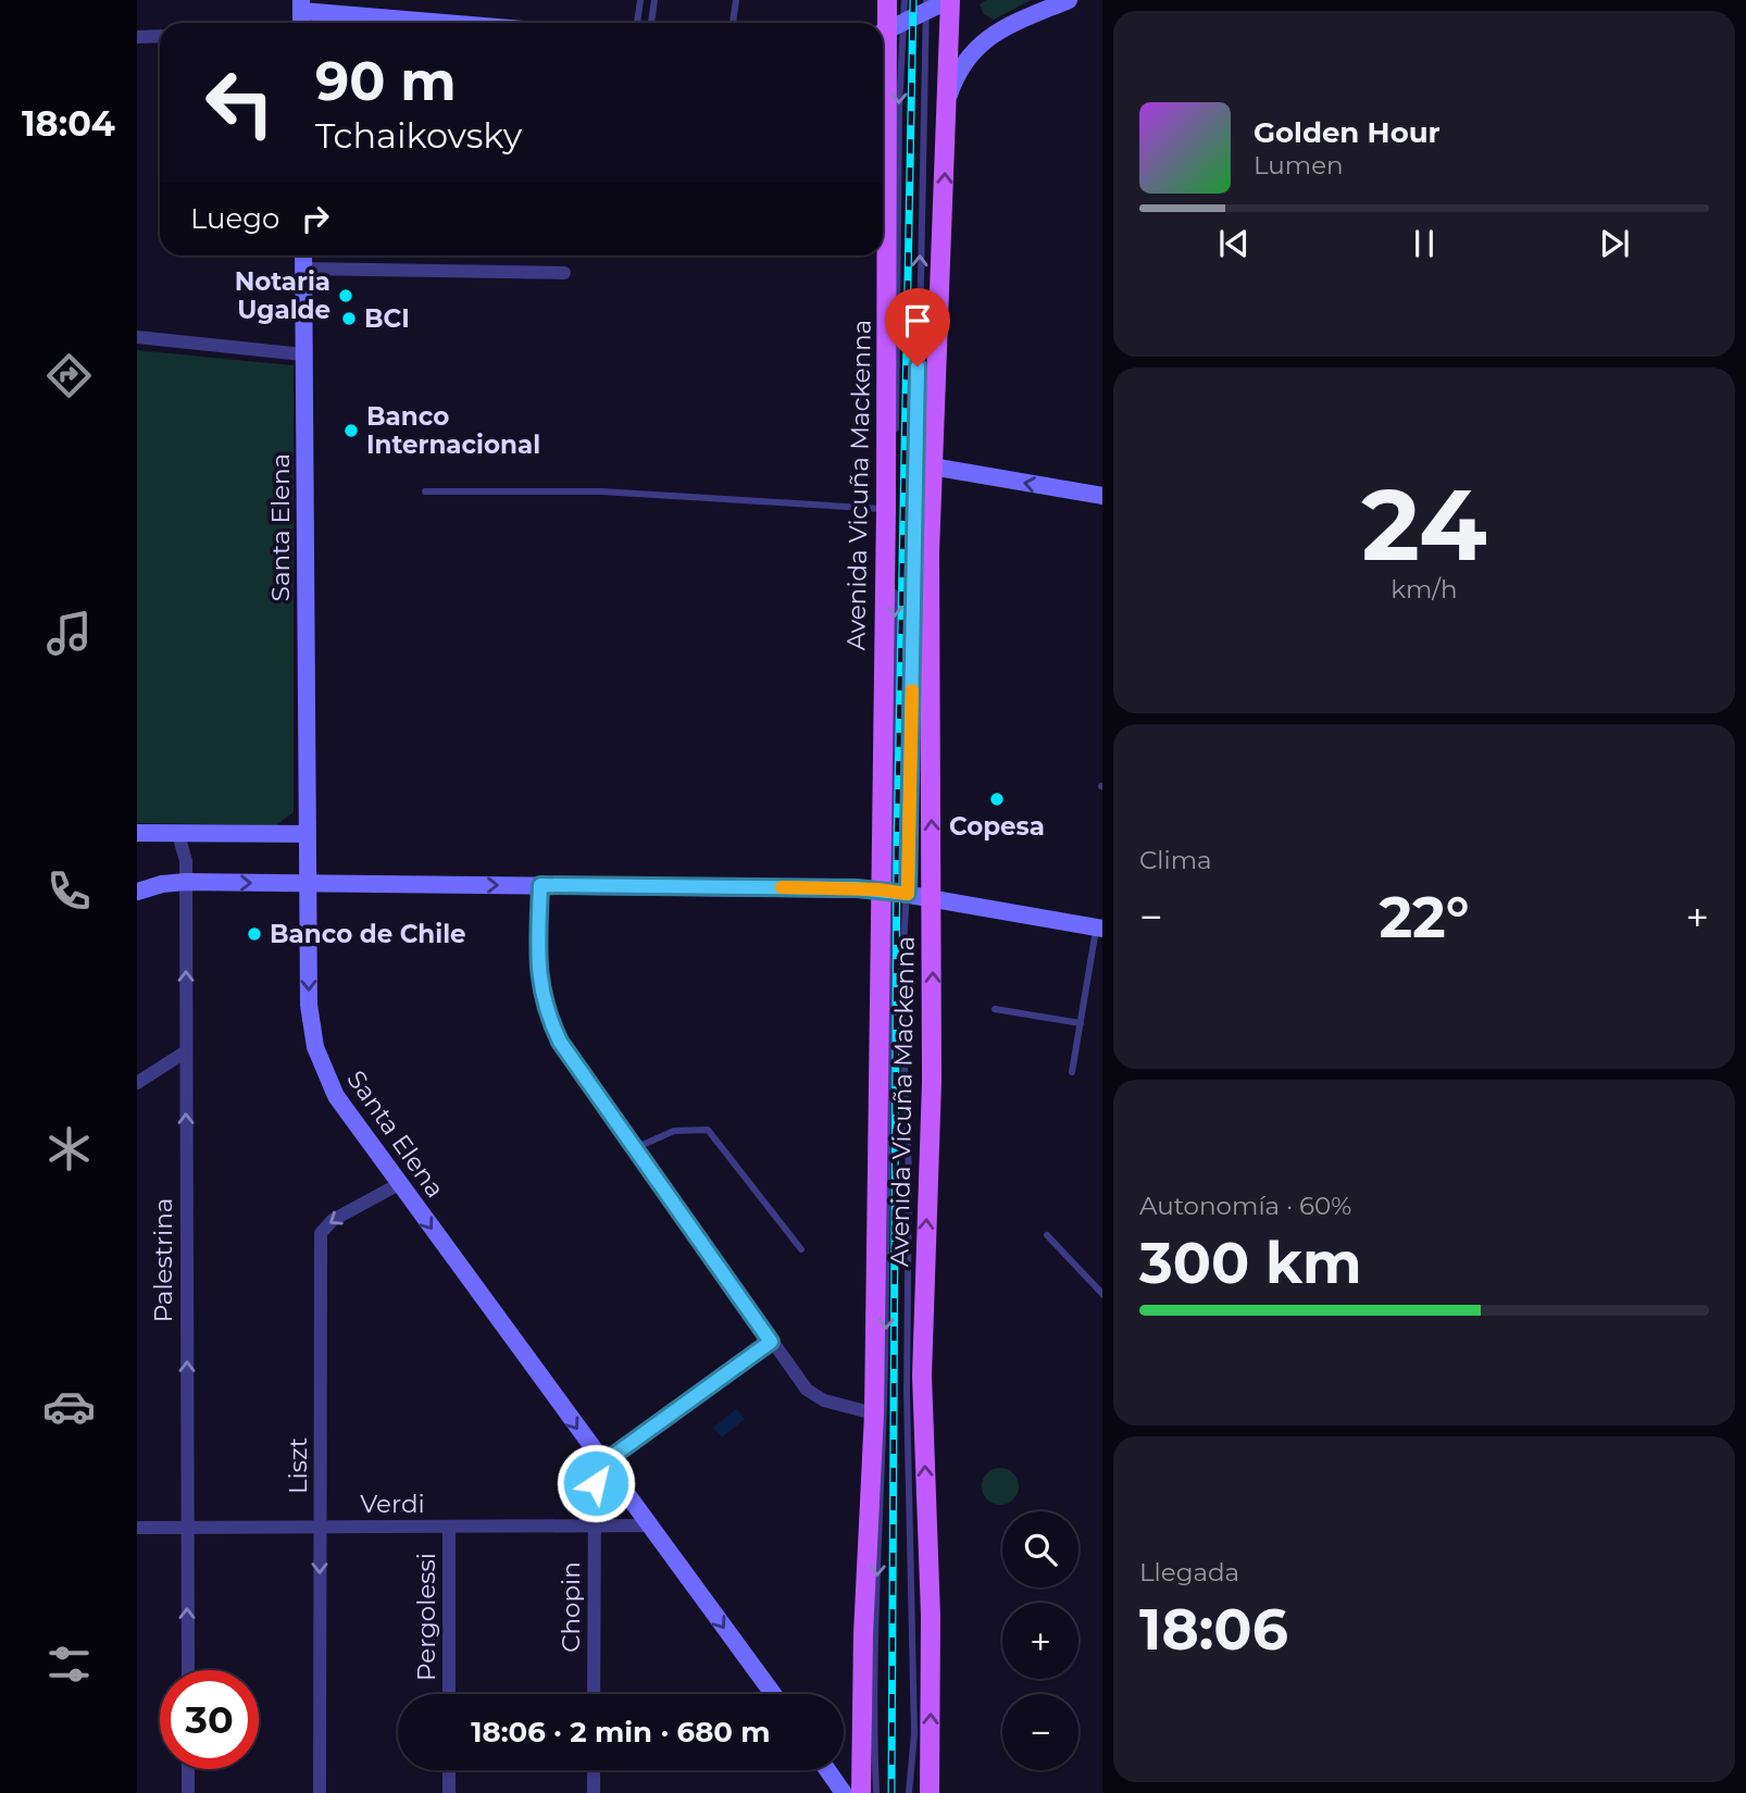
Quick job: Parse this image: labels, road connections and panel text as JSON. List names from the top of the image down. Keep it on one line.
{"streets":{"main road":["Avenida Vicuña Mackenna","Santa Elena"],"street":["Palestrina","Liszt","Verdi","Chopin","Pergolessi"]},"crossings":[["Santa Elena","Liszt"],["Santa Elena","Verdi"],["Santa Elena","Chopin"],["Palestrina","Verdi"],["Liszt","Verdi"],["Verdi","Chopin"],["Verdi","Pergolessi"]],"one_way":["Santa Elena","Palestrina","Liszt"],"places":["Notaria Ugalde","BCI","Banco Internacional","Copesa","Banco de Chile"],"page":{"tabs":"18:04","turn":["90 m","Tchaikovsky"],"song":["Golden Hour","Lumen"],"then":"Luego","tile":[["24","km/h"],"Clima",["Autonomía · 60%","300 km"],["Llegada","18:06"]],"heat":["−","22°","+"],"map_buttons":["+","−"],"limit":"30","trip":"18:06 · 2 min · 680 m"}}
